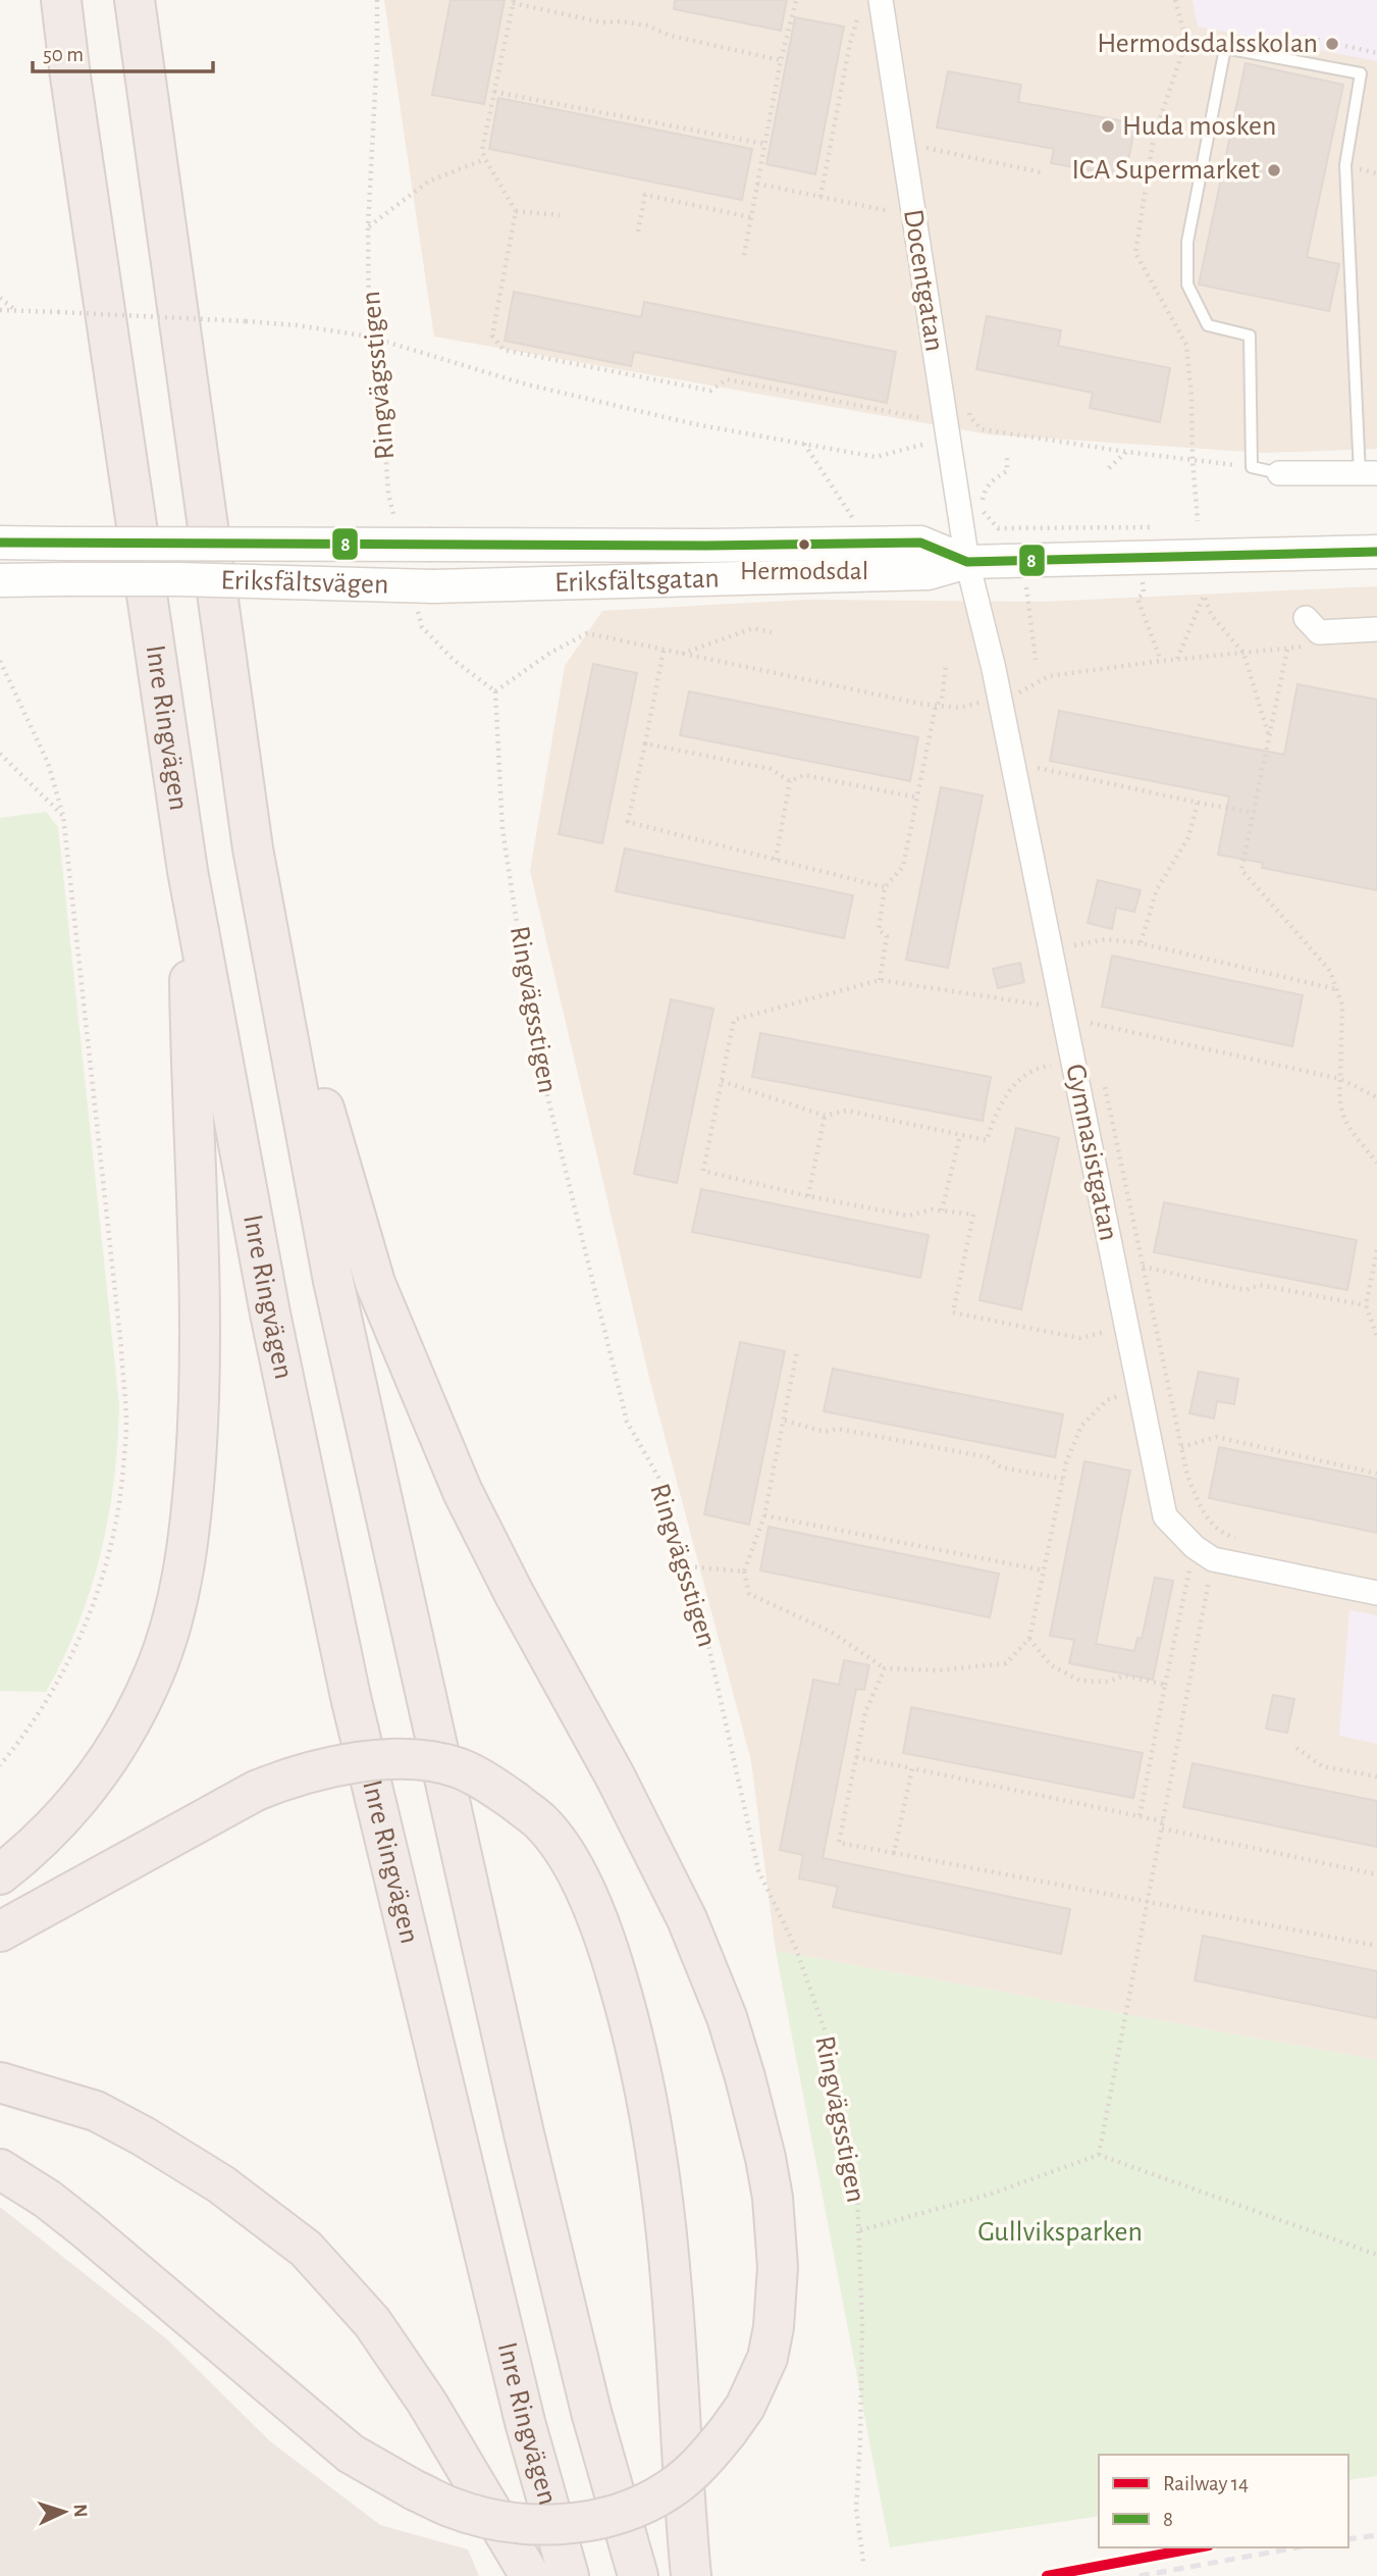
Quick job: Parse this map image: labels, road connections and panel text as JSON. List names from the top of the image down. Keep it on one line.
{"streets":{"highway":["Inre Ringvägen"],"street":["Docentgatan","Eriksfältsvägen","Eriksfältsgatan","Gymnasistgatan"],"path":["Ringvägsstigen"]},"crossings":[["Docentgatan","Eriksfältsgatan"],["Docentgatan","Gymnasistgatan"],["Eriksfältsvägen","Eriksfältsgatan"],["Eriksfältsgatan","Gymnasistgatan"]],"parks":["Gullviksparken"],"places":["Hermodsdalsskolan","Huda mosken","ICA Supermarket","Hermodsdal"],"lines":["transit line 8","rail line 14"],"legend":["Railway 14","8"],"scale_bar":"50 m","north":"right"}
